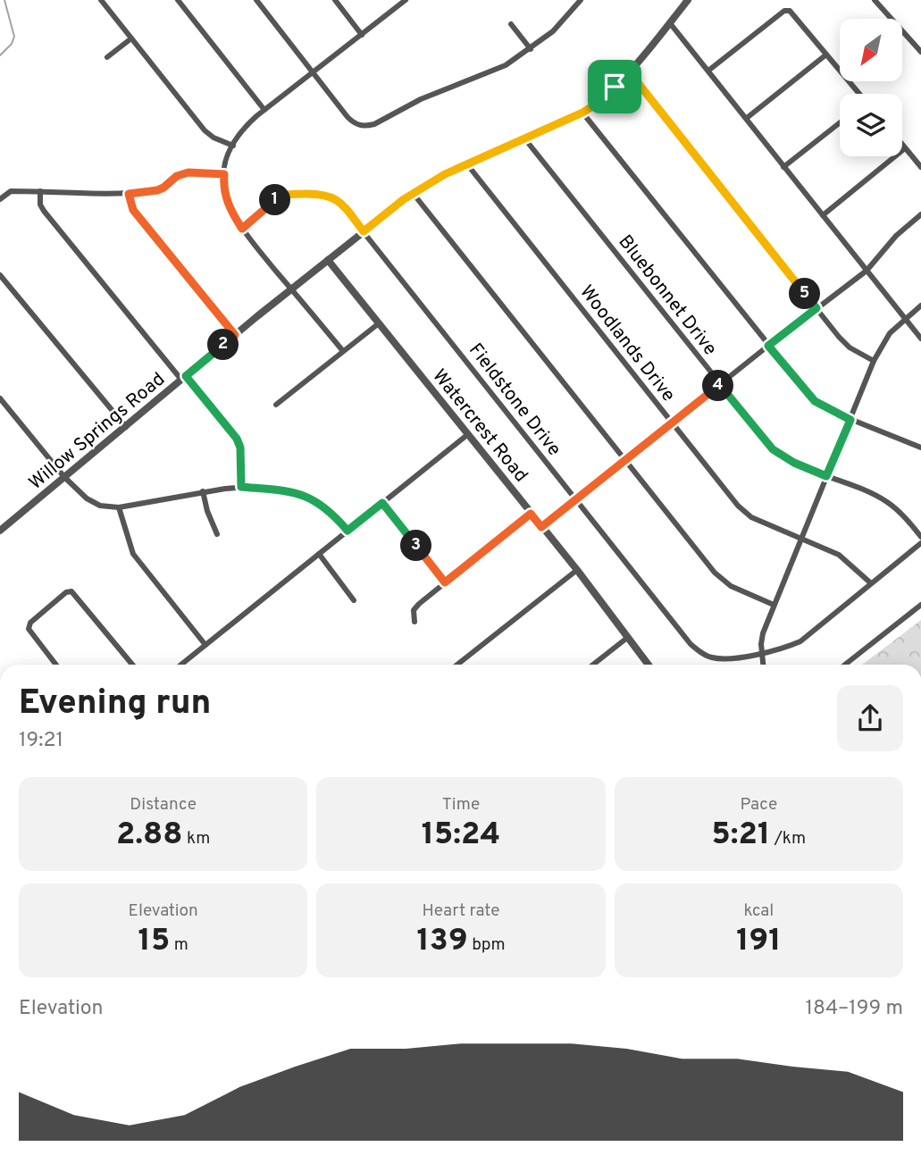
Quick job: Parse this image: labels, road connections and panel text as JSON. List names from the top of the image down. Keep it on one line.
{"streets":{"street":["Bluebonnet Drive","Woodlands Drive","Fieldstone Drive","Watercrest Road","Willow Springs Road"]},"crossings":[["Bluebonnet Drive","Willow Springs Road"],["Woodlands Drive","Fieldstone Drive"],["Woodlands Drive","Willow Springs Road"],["Fieldstone Drive","Willow Springs Road"],["Watercrest Road","Willow Springs Road"]],"north":"bottom left","page":{"pins":["1","5","2","4","3"],"heading":["Evening run","19:21"],"stats":[["Distance","2.88 km"],["Time","15:24"],["Pace","5:21 /km"],["Elevation","15 m"],["Heart rate","139 bpm"],["kcal","191"]],"chart":["Elevation","184–199 m"]}}
